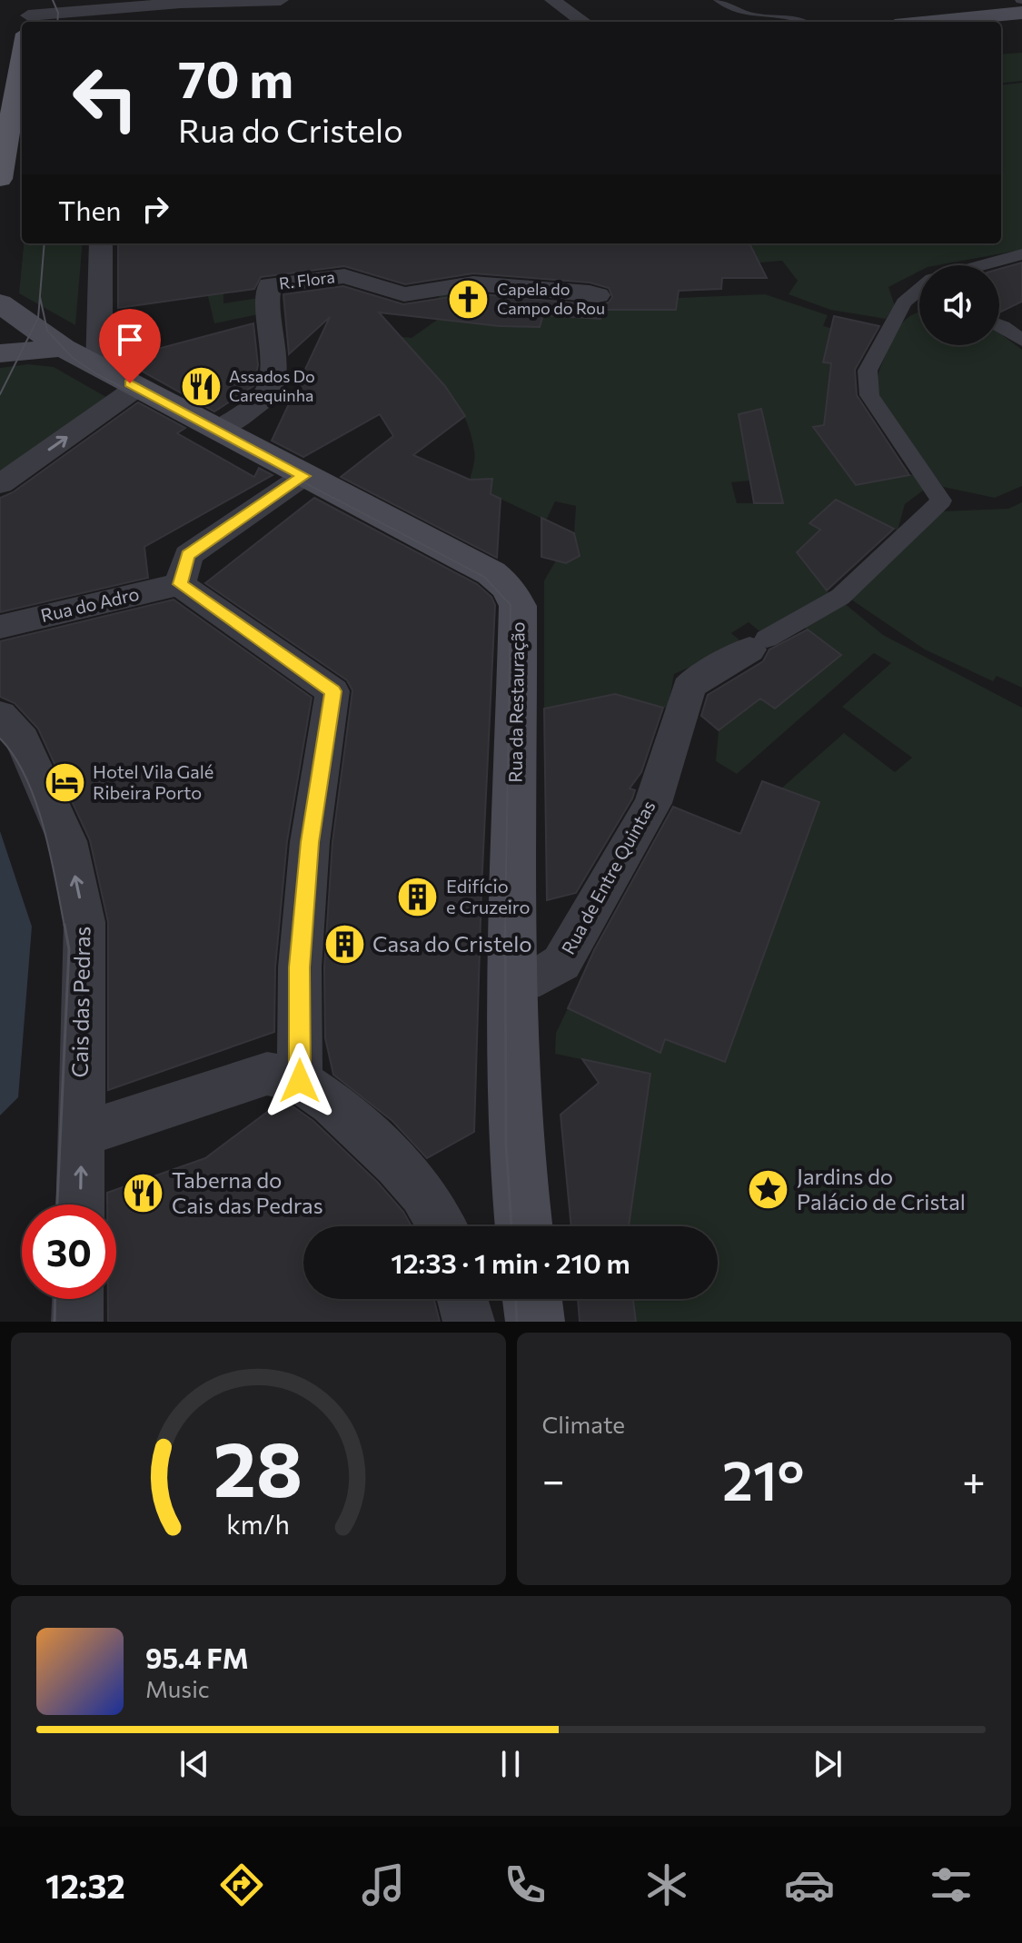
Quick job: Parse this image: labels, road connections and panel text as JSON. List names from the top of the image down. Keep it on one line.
{"streets":{"main road":["Rua da Restauração"],"street":["R. Flora","Rua do Adro","Rua de Entre Quintas","Cais das Pedras"]},"crossings":[["R. Flora","Rua da Restauração"],["Rua da Restauração","Rua de Entre Quintas"]],"one_way":["Cais das Pedras"],"places":{"church":["Capela do Campo do Rou"],"restaurant":["Assados Do Carequinha","Taberna do Cais das Pedras"],"hotel":["Hotel Vila Galé Ribeira Porto"],"building":["Edifício e Cruzeiro","Casa do Cristelo"],"place":["Jardins do Palácio de Cristal"]},"page":{"turn":["70 m","Rua do Cristelo"],"then":"Then","limit":"30","trip":"12:33 · 1 min · 210 m","tile":"Climate","heat":["−","21°","+"],"song":["95.4 FM","Music"],"tabs":"12:32","gauge":["28","km/h"]}}
